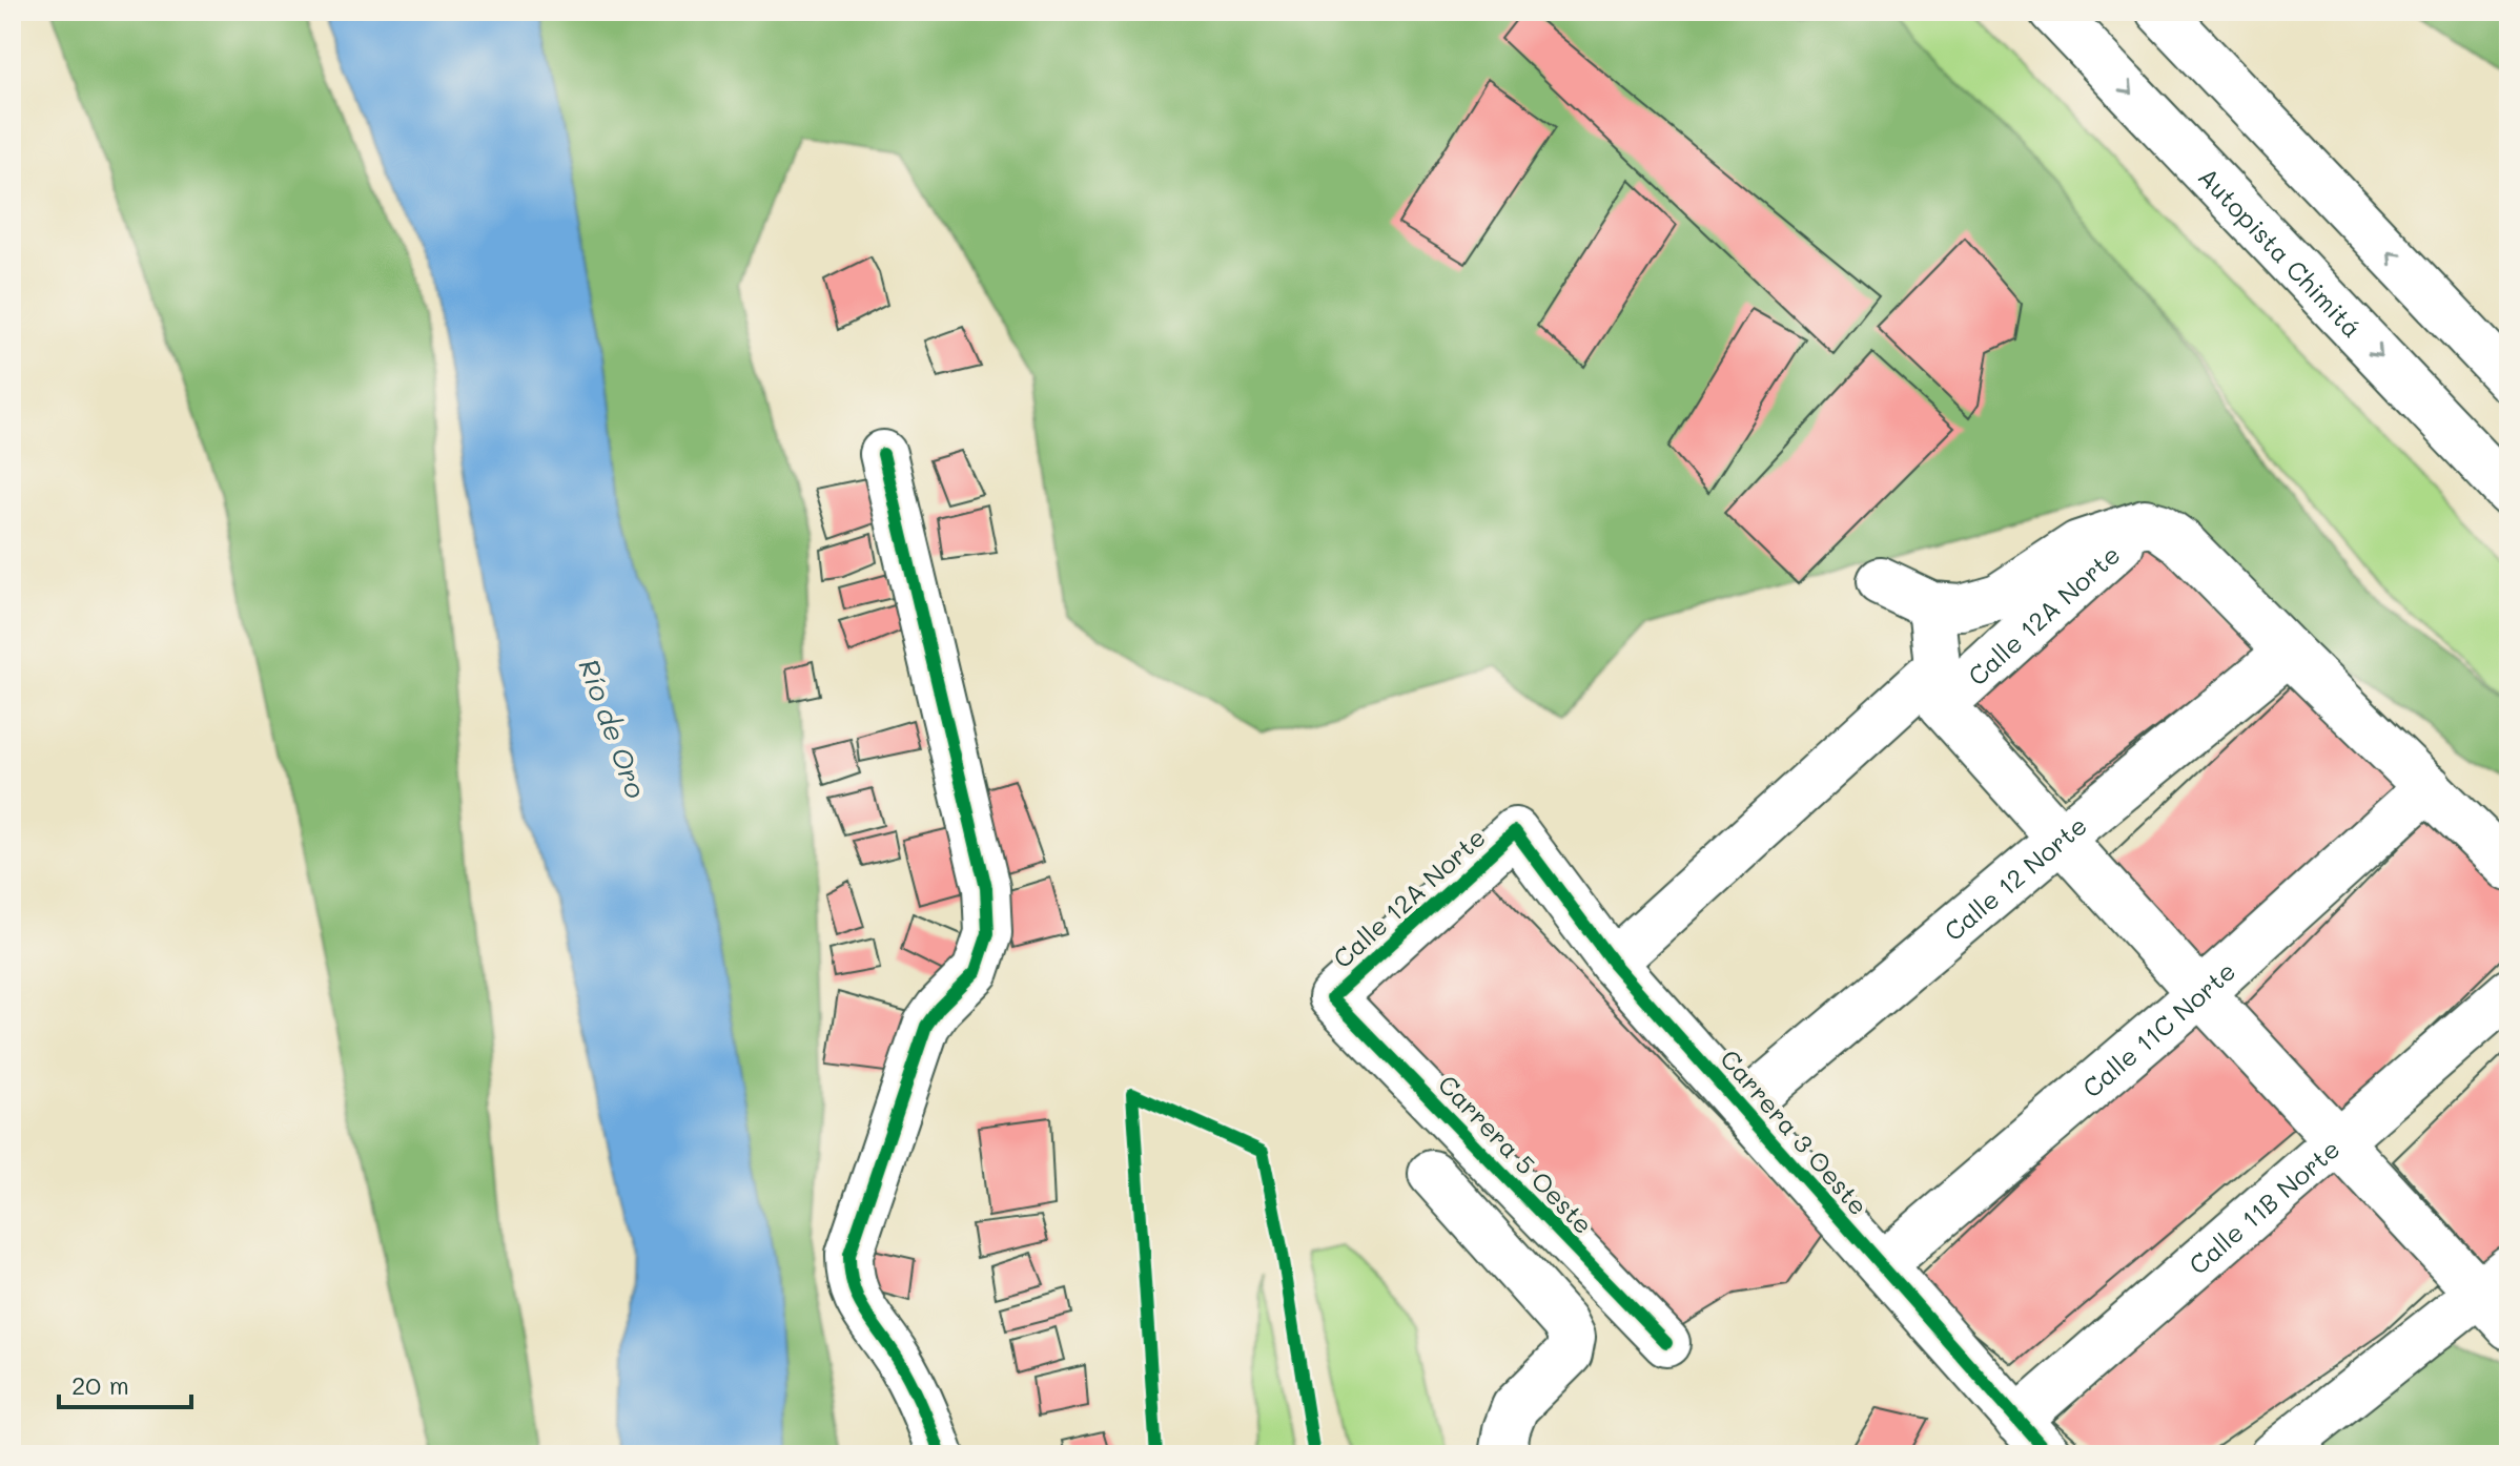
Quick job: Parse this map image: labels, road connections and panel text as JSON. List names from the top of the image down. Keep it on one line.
{"streets":{"main road":["Autopista Chimitá","Calle 12A Norte","Calle 12 Norte","Calle 11C Norte","Carrera 3 Oeste","Carrera 5 Oeste","Calle 11B Norte"]},"crossings":[["Calle 12A Norte","Carrera 3 Oeste"],["Calle 12A Norte","Carrera 5 Oeste"],["Calle 12 Norte","Carrera 3 Oeste"],["Calle 11C Norte","Carrera 3 Oeste"],["Carrera 3 Oeste","Calle 11B Norte"]],"water":["Río de Oro"],"scale_bar":"20 m"}
